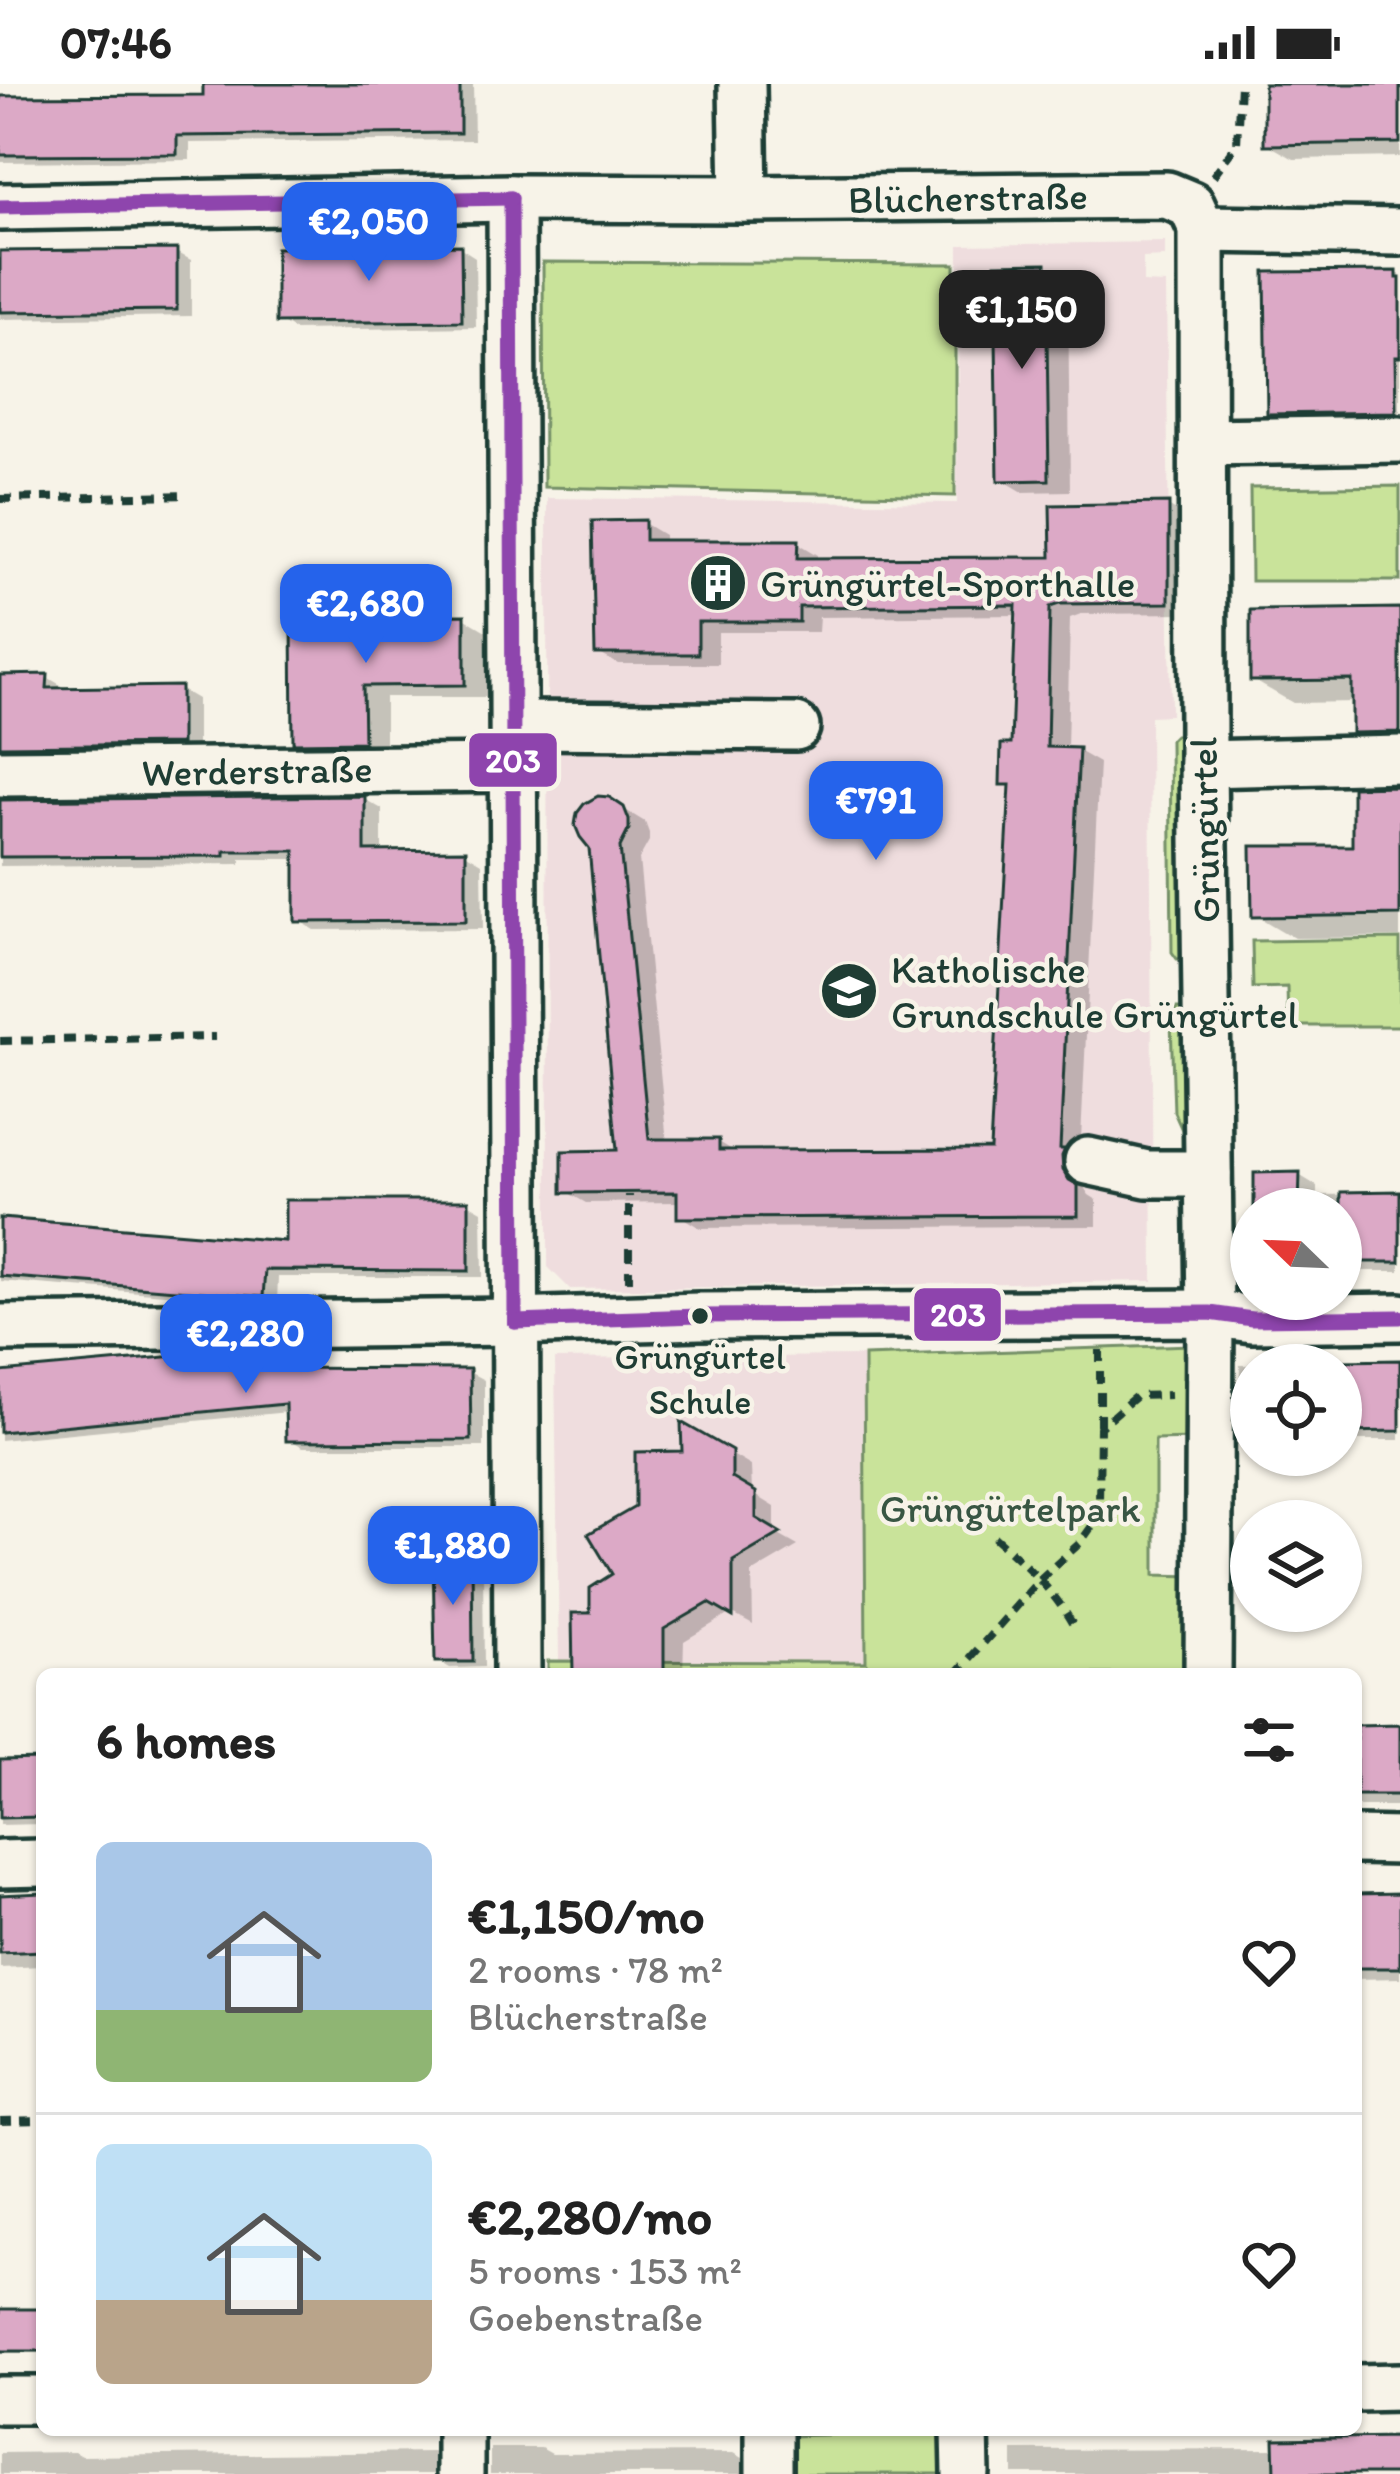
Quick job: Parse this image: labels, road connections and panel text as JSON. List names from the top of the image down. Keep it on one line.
{"streets":{"street":["Blücherstraße","Werderstraße","Grüngürtel"]},"crossings":[["Blücherstraße","Grüngürtel"]],"parks":["Grüngürtelpark"],"places":{"building":["Grüngürtel-Sporthalle"],"school or university":["Katholische Grundschule Grüngürtel"],"other":["Grüngürtel Schule"]},"lines":["transit line 203"],"north":"top left","page":{"status":"07:46","price":["€2,050","€1,150","€2,680","€791","€2,280","€1,880"],"heading":"6 homes","list":[{"name":"€1,150/mo","note":"2 rooms · 78 m² · Blücherstraße"},{"name":"€2,280/mo","note":"5 rooms · 153 m² · Goebenstraße"}]}}
